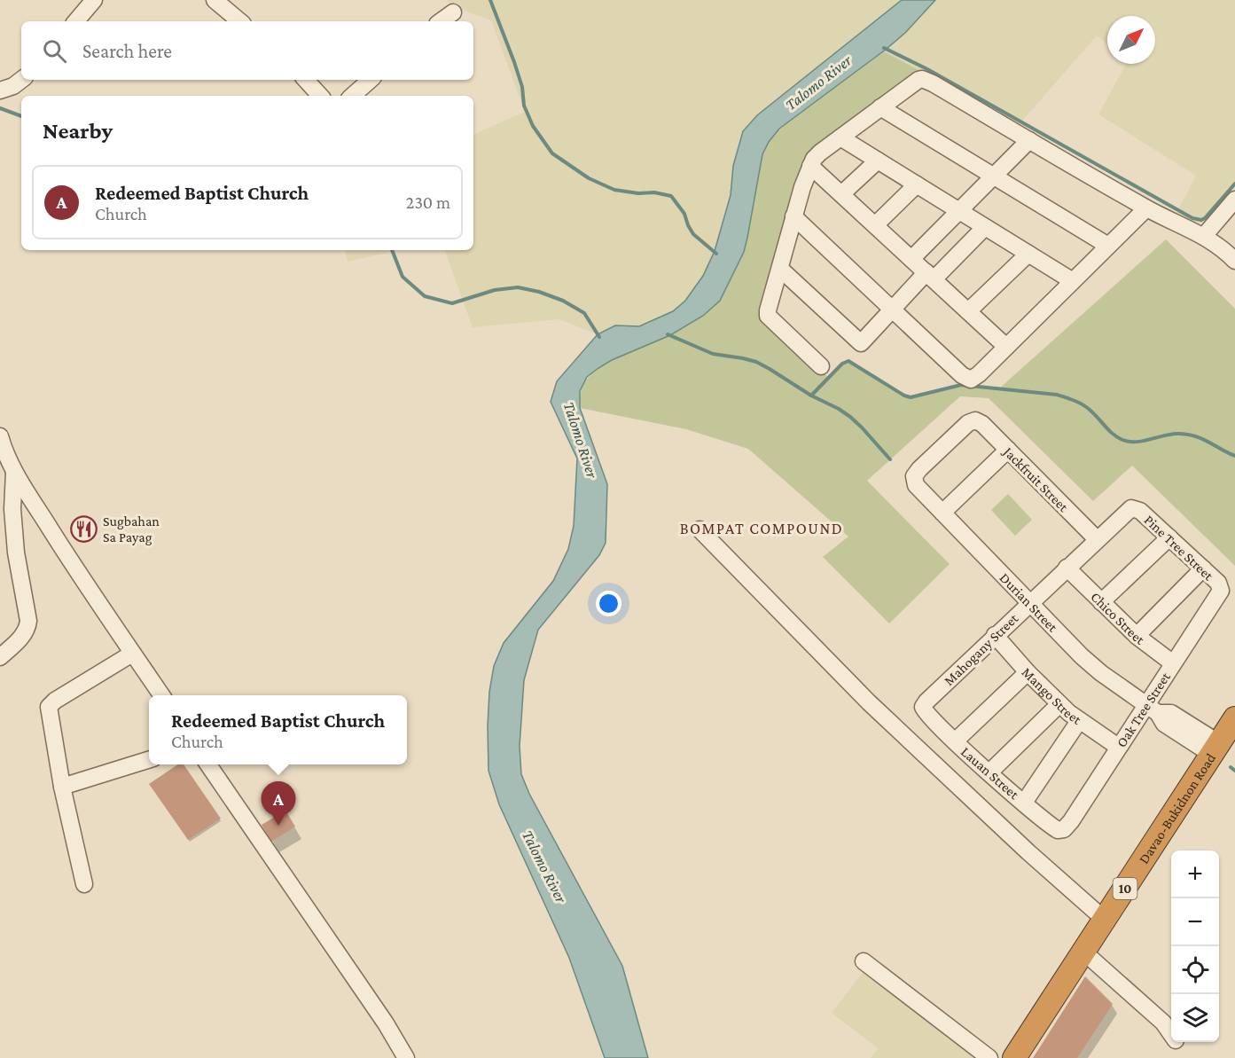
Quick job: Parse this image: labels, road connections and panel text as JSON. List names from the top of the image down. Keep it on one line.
{"streets":{"highway":["Davao-Bukidnon Road","10"],"street":["Jackfruit Street","Pine Tree Street","Durian Street","Chico Street","Mahogany Street","Mango Street","Oak Tree Street","Lauan Street"]},"crossings":[["Jackfruit Street","Durian Street"],["Jackfruit Street","Mahogany Street"],["Pine Tree Street","Mahogany Street"],["Pine Tree Street","Oak Tree Street"],["Durian Street","Mahogany Street"],["Durian Street","Oak Tree Street"],["Durian Street","Davao-Bukidnon Road"],["Chico Street","Mahogany Street"],["Chico Street","Oak Tree Street"],["Mahogany Street","Mango Street"],["Mahogany Street","Lauan Street"],["Mango Street","Oak Tree Street"],["Oak Tree Street","Lauan Street"]],"districts":["BOMPAT COMPOUND"],"water":["Talomo River"],"places":{"restaurant":["Sugbahan Sa Payag"]},"north":"top right","page":{"search":"Search here","heading":"Nearby","list":[{"mark":"A","name":"Redeemed Baptist Church","note":"Church","value":"230 m"}],"popup":["Redeemed Baptist Church","Church"],"pins":"A","map_buttons":["+","−"]}}
